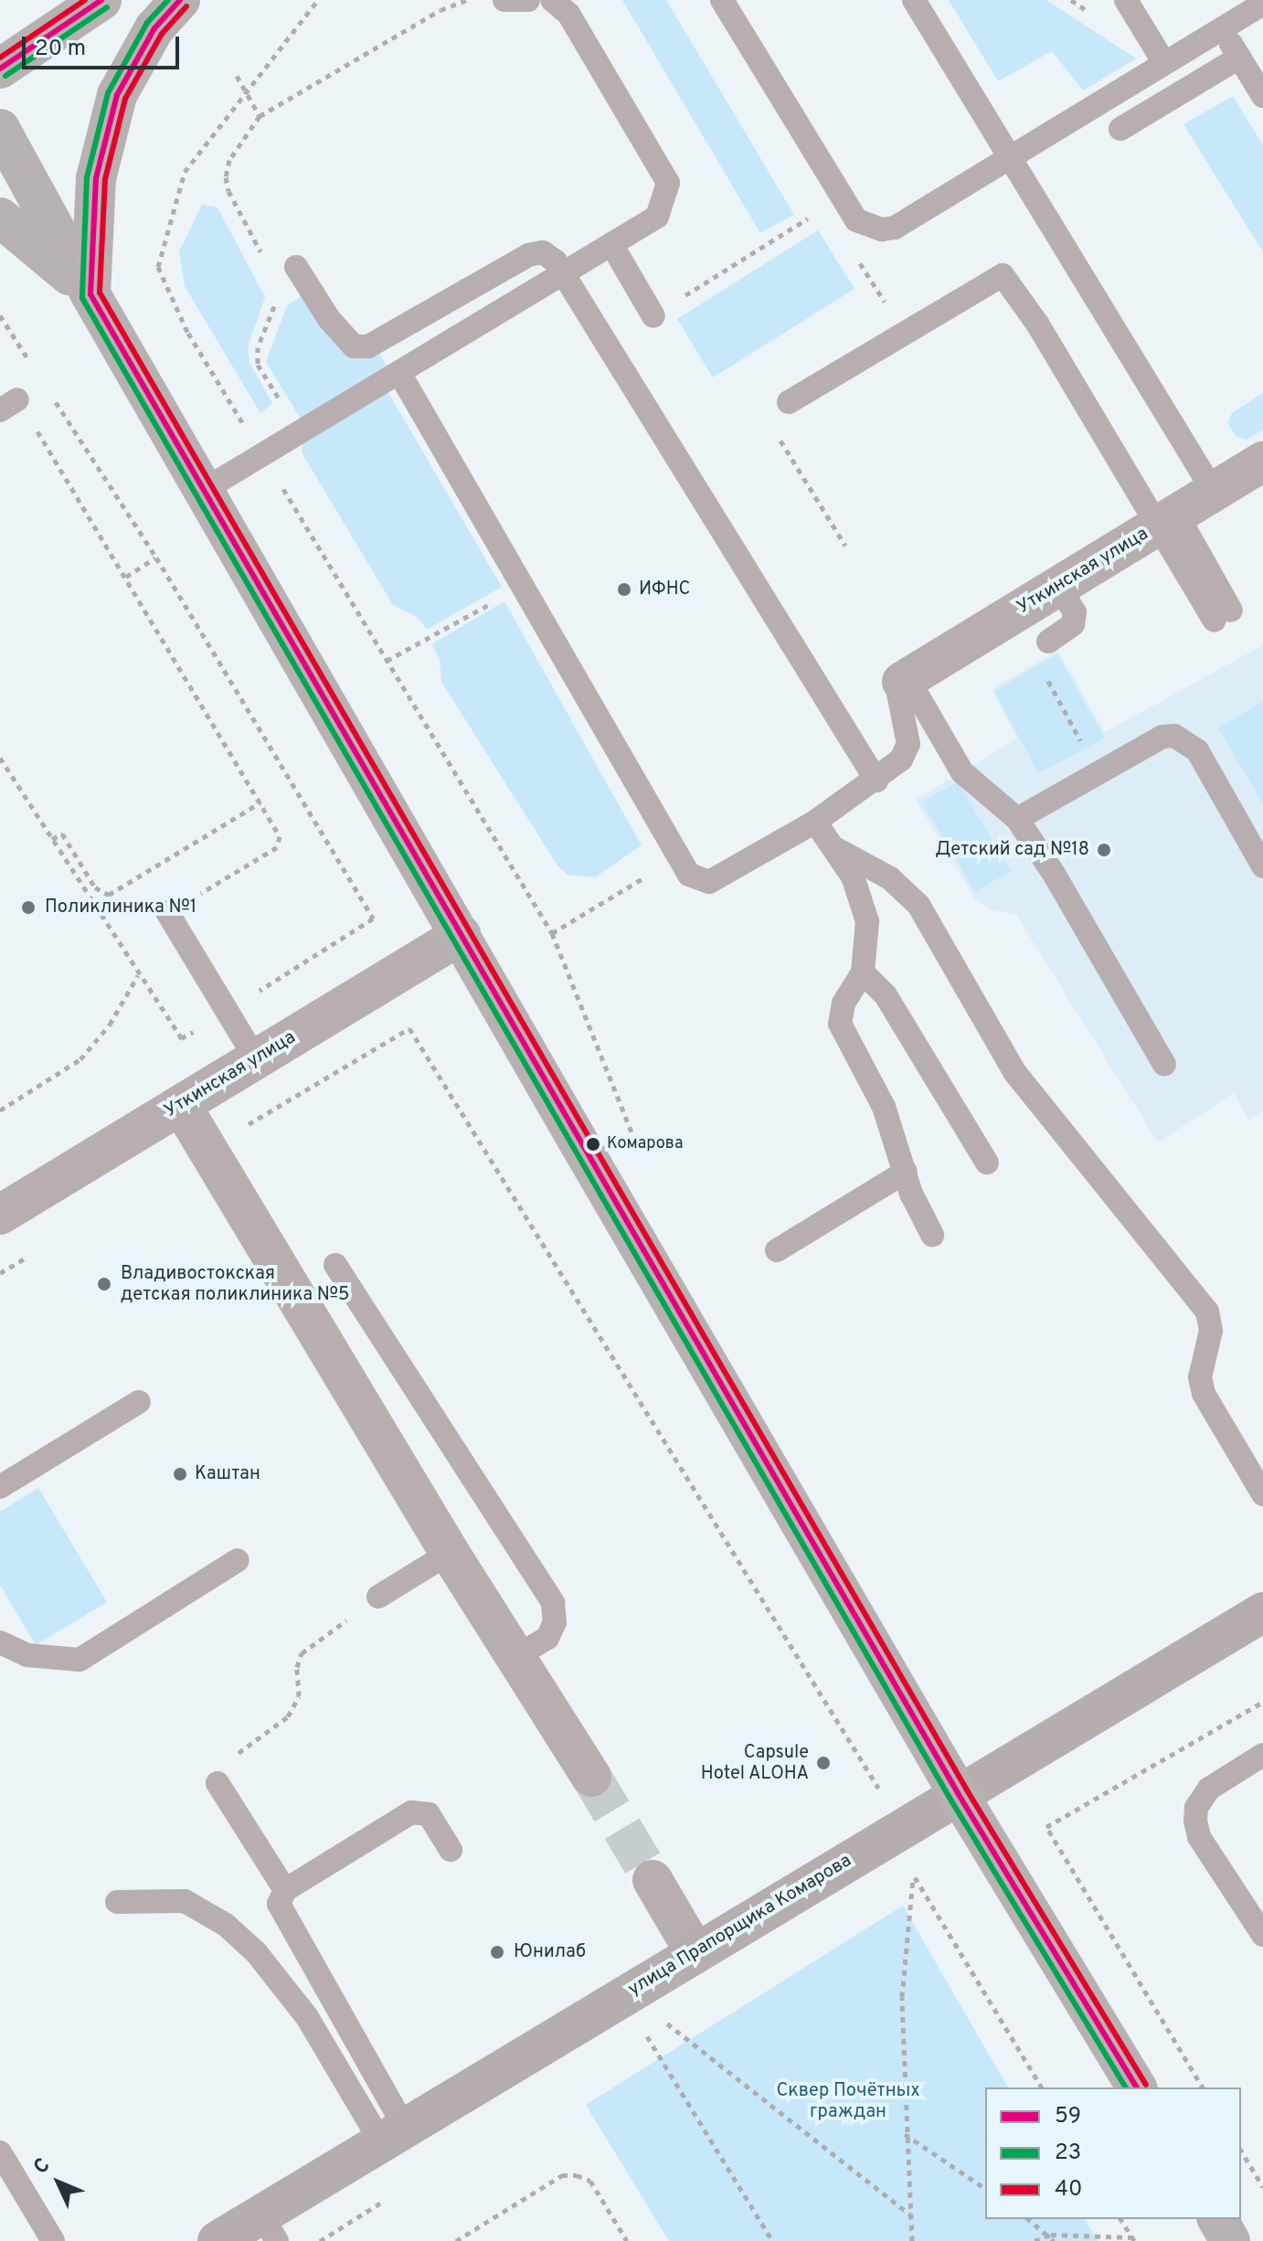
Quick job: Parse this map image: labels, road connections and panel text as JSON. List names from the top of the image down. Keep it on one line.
{"streets":{"main road":["улица Прапорщика Комарова"],"street":["Уткинская улица"]},"parks":["Сквер Почётных граждан"],"places":["ИФНС","Детский сад №18","Поликлиника №1","Комарова","Владивостокская детская поликлиника №5","Каштан","Capsule Hotel ALOHA","Юнилаб"],"lines":["transit line 59","transit line 23","transit line 40"],"legend":["59","23","40"],"scale_bar":"20 m","north":"top left"}
